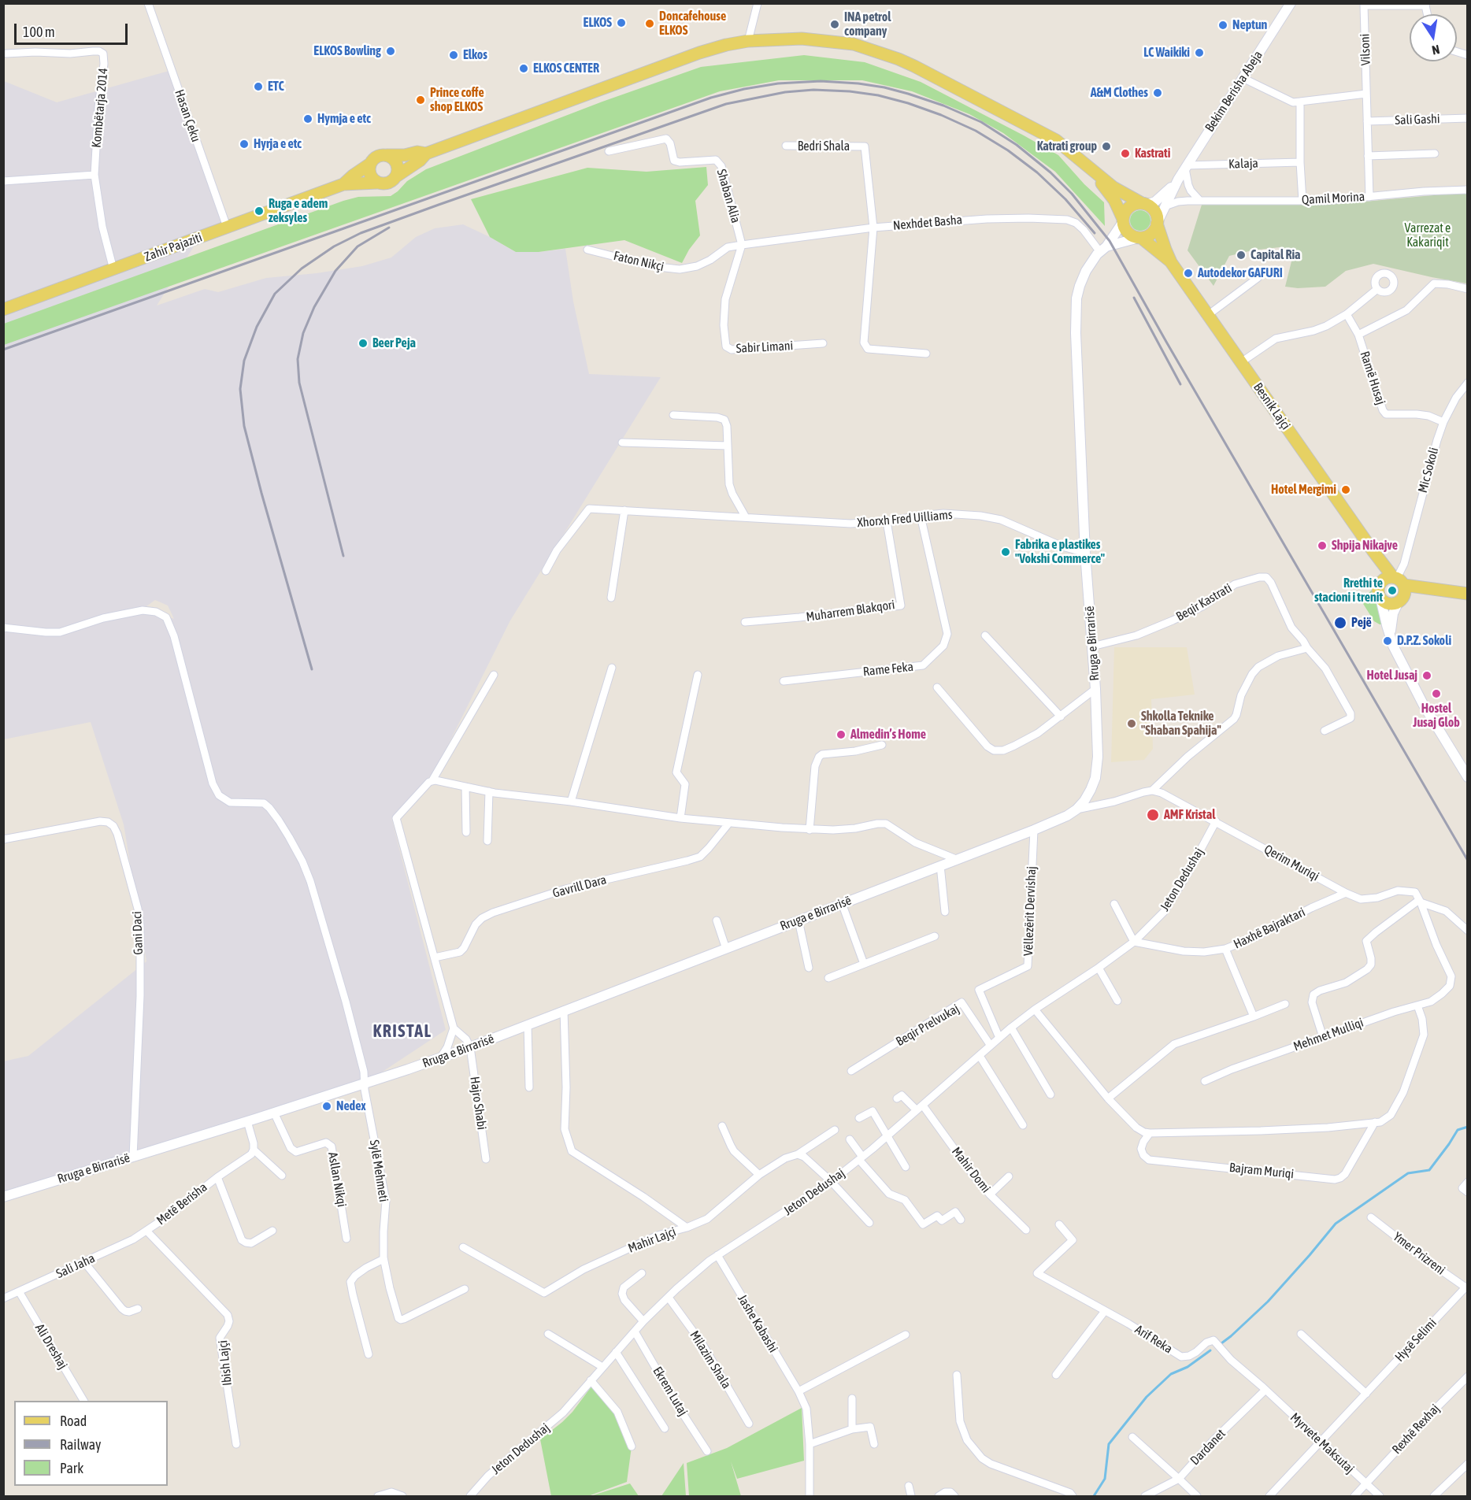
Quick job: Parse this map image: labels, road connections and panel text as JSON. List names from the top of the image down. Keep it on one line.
{"streets":{"main road":["Zahir Pajaziti","Besnik Lajçi"],"street":["Vilsoni","Bekim Berisha Abeja","Kombëtarja 2014","Hasan Çeku","Sali Gashi","Bedri Shala","Kalaja","Shaban Alia","Qamil Morina","Nexhdet Basha","Faton Nikçi","Sabir Limani","Ramë Husaj","Mic Sokoli","Xhorxh Fred Uilliams","Beqir Kastrati","Muharrem Blakqori","Rruga e Birrarisë","Rame Feka","Qerim Muriqi","Jeton Dedushaj","Gavrill Dara","Vëllezërit Dervishaj","Haxhë Bajraktari","Gani Daci","Beqir Prelvukaj","Mehmet Mulliqi","Hajro Shabi","Mahir Domi","Sylë Mehmeti","Bajram Muriqi","Asllan Nikqi","Metë Berisha","Mahir Lajçi","Ymer Prizreni","Sali Jaha","Jashe Kabashi","Arif Reka","Hysë Selimi","Ali Dreshaj","Milazim Shala","Ibish Lajçi","Ekrem Lutaj","Rexhë Rexhaj","Myrvete Maksutaj","Dardanet"]},"crossings":[["Vilsoni","Sali Gashi"],["Vilsoni","Qamil Morina"],["Bekim Berisha Abeja","Kalaja"],["Bekim Berisha Abeja","Qamil Morina"],["Bekim Berisha Abeja","Besnik Lajçi"],["Bekim Berisha Abeja","Rruga e Birrarisë"],["Kombëtarja 2014","Zahir Pajaziti"],["Hasan Çeku","Zahir Pajaziti"],["Bedri Shala","Nexhdet Basha"],["Shaban Alia","Nexhdet Basha"],["Shaban Alia","Faton Nikçi"],["Shaban Alia","Sabir Limani"],["Nexhdet Basha","Faton Nikçi"],["Nexhdet Basha","Sabir Limani"],["Nexhdet Basha","Rruga e Birrarisë"],["Faton Nikçi","Sabir Limani"],["Ramë Husaj","Mic Sokoli"],["Besnik Lajçi","Mic Sokoli"],["Besnik Lajçi","Rruga e Birrarisë"],["Xhorxh Fred Uilliams","Muharrem Blakqori"],["Xhorxh Fred Uilliams","Rruga e Birrarisë"],["Xhorxh Fred Uilliams","Rame Feka"],["Beqir Kastrati","Rruga e Birrarisë"],["Rruga e Birrarisë","Vëllezërit Dervishaj"],["Rruga e Birrarisë","Gani Daci"],["Rruga e Birrarisë","Hajro Shabi"],["Rruga e Birrarisë","Sylë Mehmeti"],["Rruga e Birrarisë","Asllan Nikqi"],["Qerim Muriqi","Jeton Dedushaj"],["Qerim Muriqi","Haxhë Bajraktari"],["Qerim Muriqi","Mehmet Mulliqi"],["Jeton Dedushaj","Vëllezërit Dervishaj"],["Jeton Dedushaj","Haxhë Bajraktari"],["Jeton Dedushaj","Beqir Prelvukaj"],["Jeton Dedushaj","Mahir Domi"],["Jeton Dedushaj","Jashe Kabashi"],["Jeton Dedushaj","Milazim Shala"],["Jeton Dedushaj","Ekrem Lutaj"],["Mehmet Mulliqi","Bajram Muriqi"],["Metë Berisha","Sali Jaha"],["Metë Berisha","Ibish Lajçi"],["Ymer Prizreni","Hysë Selimi"],["Sali Jaha","Ali Dreshaj"],["Sali Jaha","Ibish Lajçi"],["Arif Reka","Myrvete Maksutaj"],["Arif Reka","Dardanet"],["Hysë Selimi","Myrvete Maksutaj"],["Rexhë Rexhaj","Myrvete Maksutaj"],["Myrvete Maksutaj","Dardanet"]],"districts":["KRISTAL"],"parks":["Varrezat e Kakariqit"],"places":["ELKOS","Doncafehouse ELKOS","INA petrol company","Neptun","ELKOS Bowling","LC Waikiki","Elkos","ELKOS CENTER","ETC","A&M Clothes","Prince coffe shop ELKOS","Hymja e etc","Hyrja e etc","Katrati group","Kastrati","Ruga e adem zeksyles","Capital Ria","Autodekor GAFURI","Beer Peja","Hotel Mergimi","Shpija Nikajve","Fabrika e plastikes \"Vokshi Commerce\"","Rrethi te stacioni i trenit","Pejë","D.P.Z. Sokoli","Hotel Jusaj","Hostel Jusaj Glob","Shkolla Teknike \"Shaban Spahija\"","Almedin’s Home","AMF Kristal","Nedex"],"legend":["Road","Railway","Park"],"scale_bar":"100 m","north":"bottom"}
